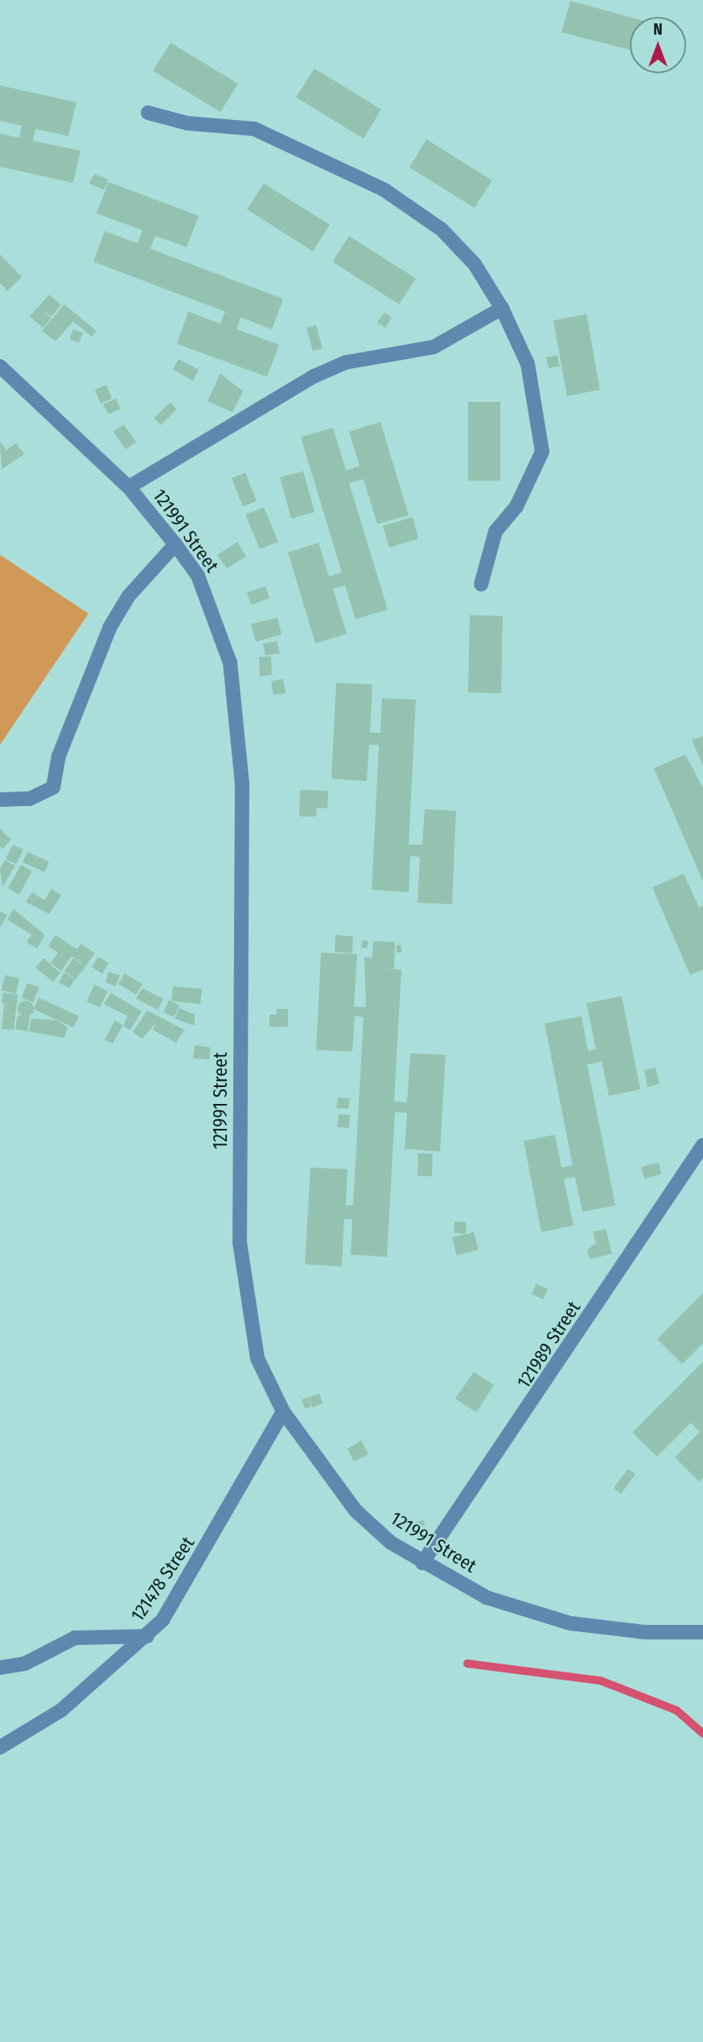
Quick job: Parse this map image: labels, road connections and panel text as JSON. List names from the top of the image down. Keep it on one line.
{"streets":{"street":["121991 Street","121989 Street","121478 Street"]},"crossings":[["121991 Street","121989 Street"],["121991 Street","121478 Street"]],"north":"top"}
